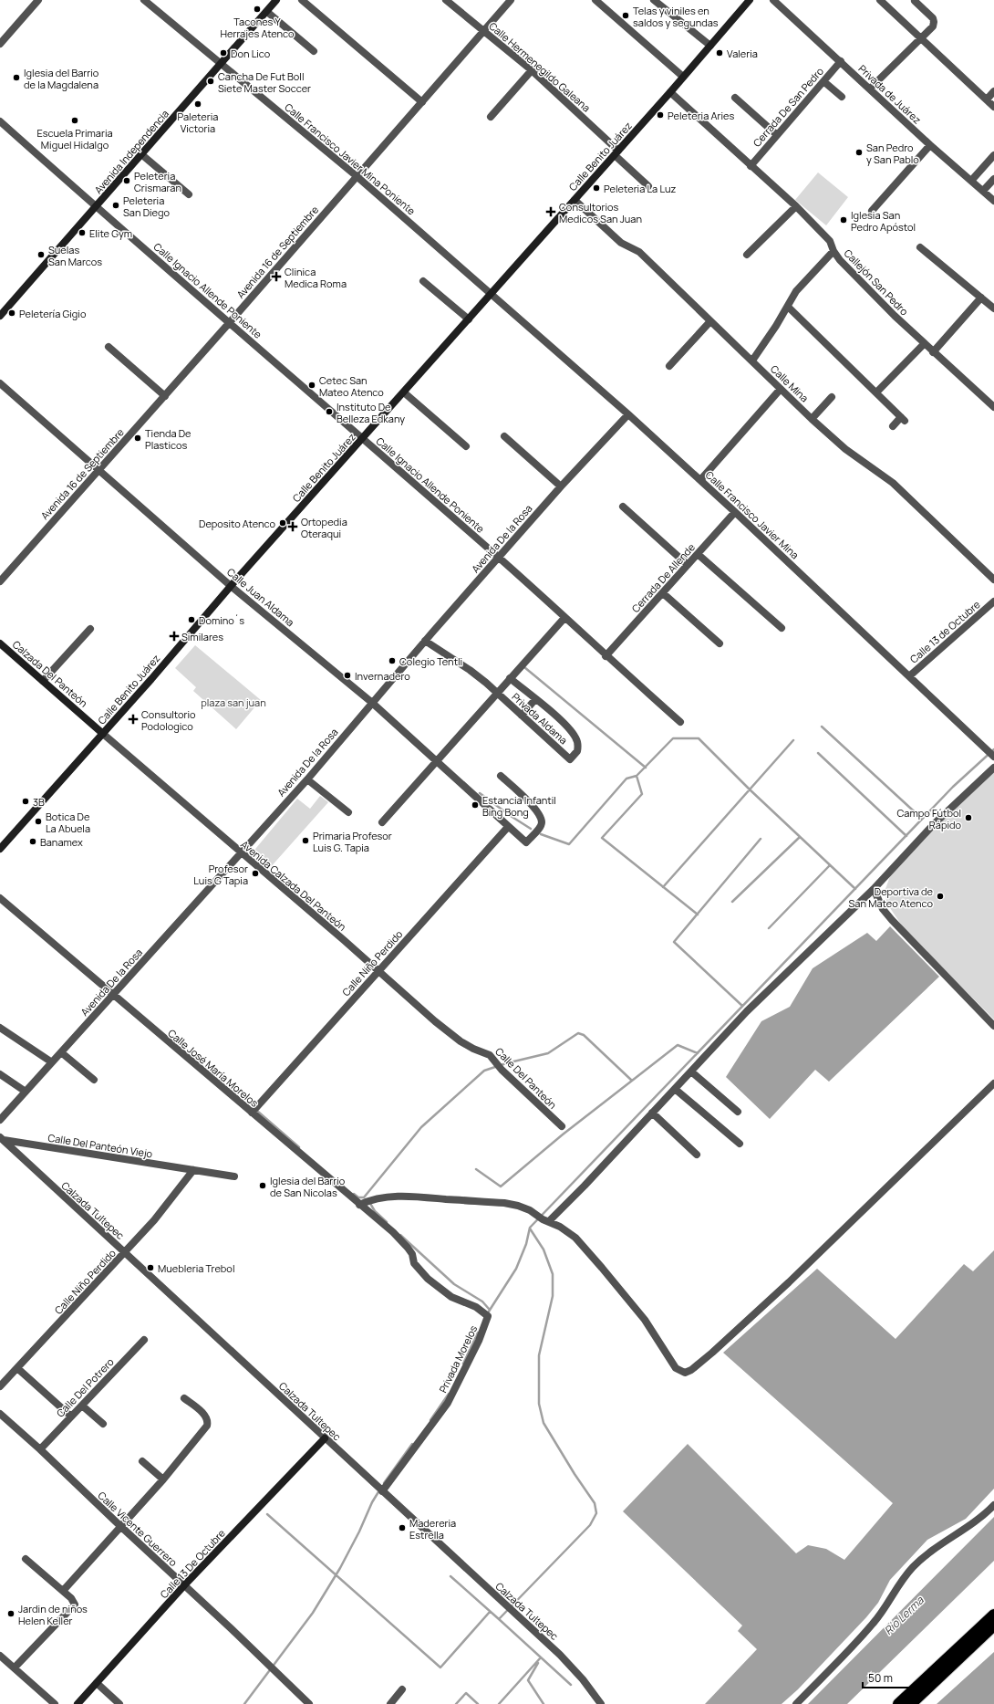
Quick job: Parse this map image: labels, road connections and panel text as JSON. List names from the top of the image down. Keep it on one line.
{"streets":{"main road":["Avenida Independencia","Calle Benito Juárez","Calzada Del Panteón","Calle 13 De Octubre"],"street":["Calle Hermenegildo Galeana","Privada de Juárez","Cerrada De San Pedro","Calle Francisco Javier Mina Poniente","Avenida 16 de Septiembre","Callejón San Pedro","Calle Ignacio Allende Poniente","Calle Mina","Calle Francisco Javier Mina","Avenida De la Rosa","Cerrada De Allende","Calle Juan Aldama","Calle 13 de Octubre","Privada Aldama","Avenida Calzada Del Panteón","Calle Niño Perdido","Calle José María Morelos","Calle Del Panteón","Calle Del Panteón Viejo","Calzada Tultepec","Privada Morelos","Calle Del Potrero","Calle Vicente Guerrero"]},"crossings":[["Calle Hermenegildo Galeana","Calle Benito Juárez"],["Calle Hermenegildo Galeana","Avenida 16 de Septiembre"],["Privada de Juárez","Cerrada De San Pedro"],["Cerrada De San Pedro","Callejón San Pedro"],["Avenida Independencia","Calle Francisco Javier Mina Poniente"],["Avenida Independencia","Calle Ignacio Allende Poniente"],["Calle Benito Juárez","Calle Francisco Javier Mina Poniente"],["Calle Benito Juárez","Callejón San Pedro"],["Calle Benito Juárez","Calle Ignacio Allende Poniente"],["Calle Benito Juárez","Calle Mina"],["Calle Benito Juárez","Calle Francisco Javier Mina"],["Calle Benito Juárez","Calle Juan Aldama"],["Calle Benito Juárez","Calzada Del Panteón"],["Calle Benito Juárez","Avenida Calzada Del Panteón"],["Calle Francisco Javier Mina Poniente","Avenida 16 de Septiembre"],["Calle Francisco Javier Mina Poniente","Calle Francisco Javier Mina"],["Avenida 16 de Septiembre","Calle Ignacio Allende Poniente"],["Avenida 16 de Septiembre","Calle Juan Aldama"],["Calle Ignacio Allende Poniente","Avenida De la Rosa"],["Calle Ignacio Allende Poniente","Cerrada De Allende"],["Calle Francisco Javier Mina","Avenida De la Rosa"],["Calle Francisco Javier Mina","Cerrada De Allende"],["Calle Francisco Javier Mina","Calle 13 de Octubre"],["Avenida De la Rosa","Calle Juan Aldama"],["Avenida De la Rosa","Privada Aldama"],["Avenida De la Rosa","Avenida Calzada Del Panteón"],["Avenida De la Rosa","Calle José María Morelos"],["Calle Juan Aldama","Calle Niño Perdido"],["Calzada Del Panteón","Avenida Calzada Del Panteón"],["Avenida Calzada Del Panteón","Calle Niño Perdido"],["Avenida Calzada Del Panteón","Calle Del Panteón"],["Calle Niño Perdido","Calle José María Morelos"],["Calle Niño Perdido","Calle Del Panteón Viejo"],["Calle Niño Perdido","Calzada Tultepec"],["Calle José María Morelos","Privada Morelos"],["Calle Del Panteón Viejo","Calzada Tultepec"],["Calzada Tultepec","Privada Morelos"],["Calzada Tultepec","Calle 13 De Octubre"],["Calle Del Potrero","Calle Vicente Guerrero"],["Calle Vicente Guerrero","Calle 13 De Octubre"]],"water":["Río Lerma"],"parks":["plaza san juan"],"places":{"other":["Tacones Y Herrajes Atenco","Telas y viniles en saldos y segundas","Don Lico","Valeria","Iglesia del Barrio de la Magdalena","Cancha De Fut Boll Siete Master Soccer","Paleteria Victoria","Peleteria Aries","Escuela Primaria Miguel Hidalgo","San Pedro y San Pablo","Peleteria Crismaran","Peleteria La Luz","Peleteria San Diego","Iglesia San Pedro Apóstol","Elite Gym","Suelas San Marcos","Peletería Gigio","Cetec San Mateo Atenco","Instituto De Belleza Edkany","Tienda De Plasticos","Deposito Atenco","Domino´s","Colegio Tentli","Invernadero","3B","Estancia Infantil Bing Bong","Campo Fútbol Rápido","Botica De La Abuela","Primaria Profesor Luis G. Tapia","Banamex","Profesor Luis G Tapia","Deportiva de San Mateo Atenco","Iglesia del Barrio de San Nicolas","Muebleria Trebol","Madereria Estrella","Jardin de niños Helen Keller"],"health":["Consultorios Medicos San Juan","Clinica Medica Roma","Ortopedia Oteraqui","Similares","Consultorio Podologico"]},"scale_bar":"50 m"}
